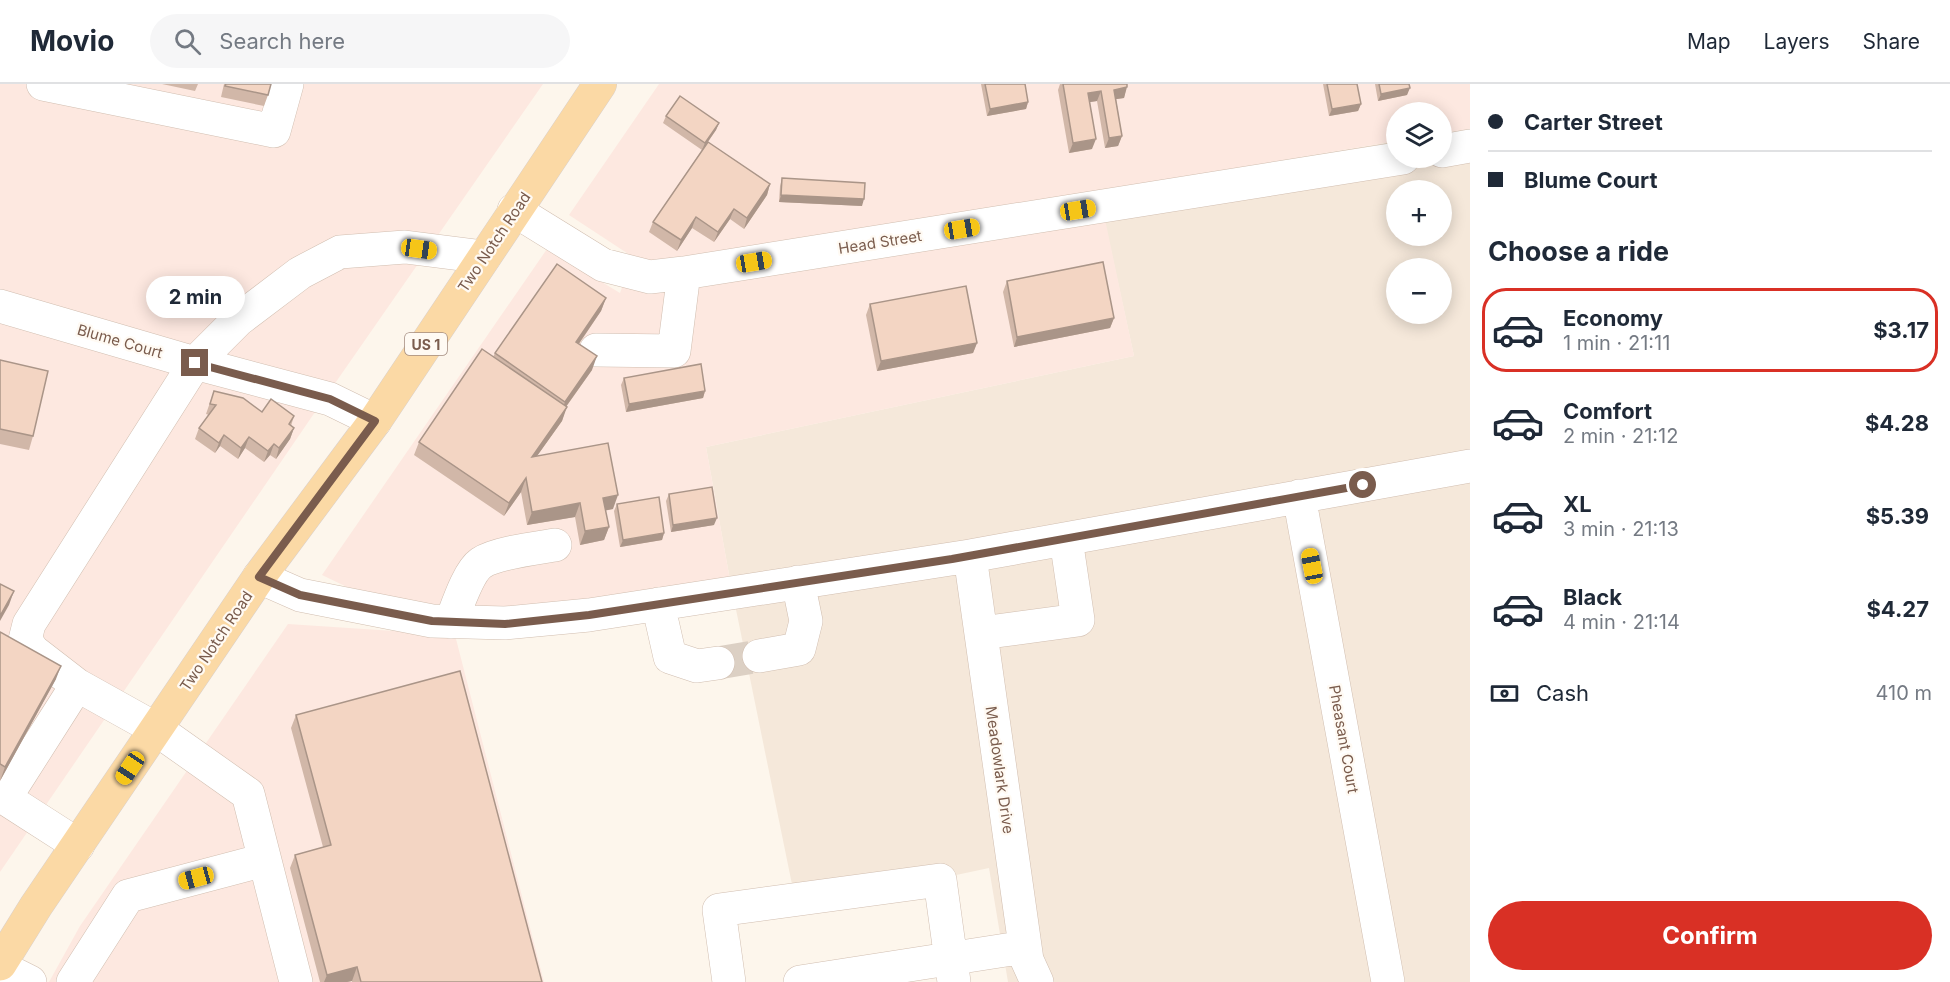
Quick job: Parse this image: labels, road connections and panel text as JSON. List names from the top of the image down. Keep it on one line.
{"streets":{"main road":["Two Notch Road","US 1"],"street":["Head Street","Blume Court","Pheasant Court","Meadowlark Drive"]},"crossings":[["Two Notch Road","Head Street"],["Two Notch Road","Blume Court"]],"page":{"header":"Movio","search":"Search here","nav":["Map","Layers","Share"],"banner":["Carter Street","Blume Court"],"map_buttons":["+","−"],"heading":"Choose a ride","bubble":"2 min","list":[{"name":"Economy","note":"1 min · 21:11","value":"$3.17"},{"name":"Comfort","note":"2 min · 21:12","value":"$4.28"},{"name":"XL","note":"3 min · 21:13","value":"$5.39"},{"name":"Black","note":"4 min · 21:14","value":"$4.27"}],"pay":["Cash","410 m"],"buttons":"Confirm"}}
